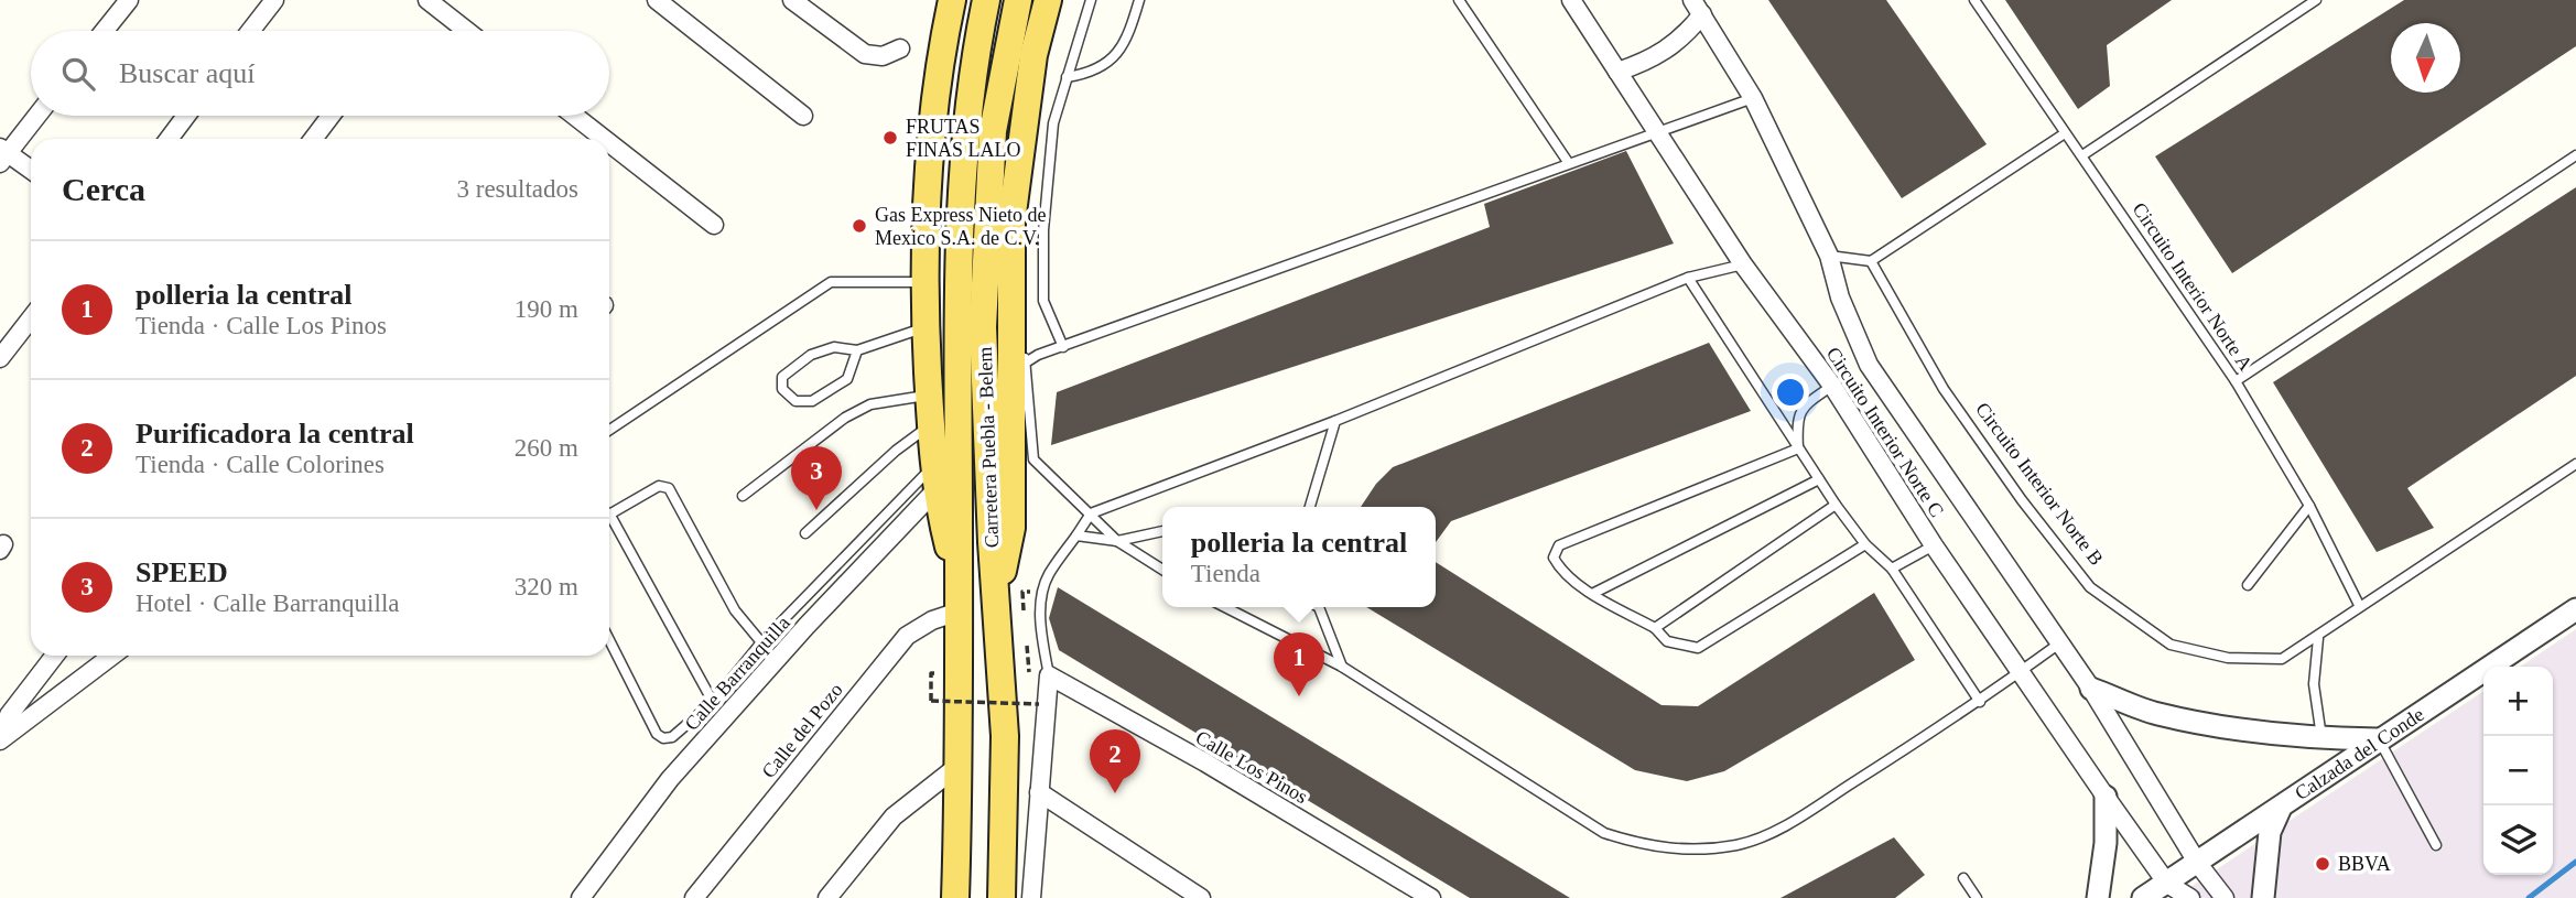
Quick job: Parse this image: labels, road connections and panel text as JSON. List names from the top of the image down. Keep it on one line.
{"streets":{"main road":["Carretera Puebla - Belem"],"street":["Circuito Interior Norte C","Calle Barranquilla","Calle del Pozo","Calzada del Conde","Calle Los Pinos"],"lane":["Circuito Interior Norte A","Circuito Interior Norte B"]},"crossings":[["Circuito Interior Norte A","Circuito Interior Norte B"],["Circuito Interior Norte C","Calzada del Conde"],["Carretera Puebla - Belem","Calle del Pozo"]],"places":["FRUTAS FINAS LALO","Gas Express Nieto de Mexico S.A. de C.V.","BBVA"],"north":"bottom","page":{"search":"Buscar aquí","heading":["Cerca","3 resultados"],"list":[{"mark":"1","name":"polleria la central","note":"Tienda · Calle Los Pinos","value":"190 m"},{"mark":"2","name":"Purificadora la central","note":"Tienda · Calle Colorines","value":"260 m"},{"mark":"3","name":"SPEED","note":"Hotel · Calle Barranquilla","value":"320 m"}],"pins":["3","1","2"],"popup":["polleria la central","Tienda"],"map_buttons":["+","−"]}}
